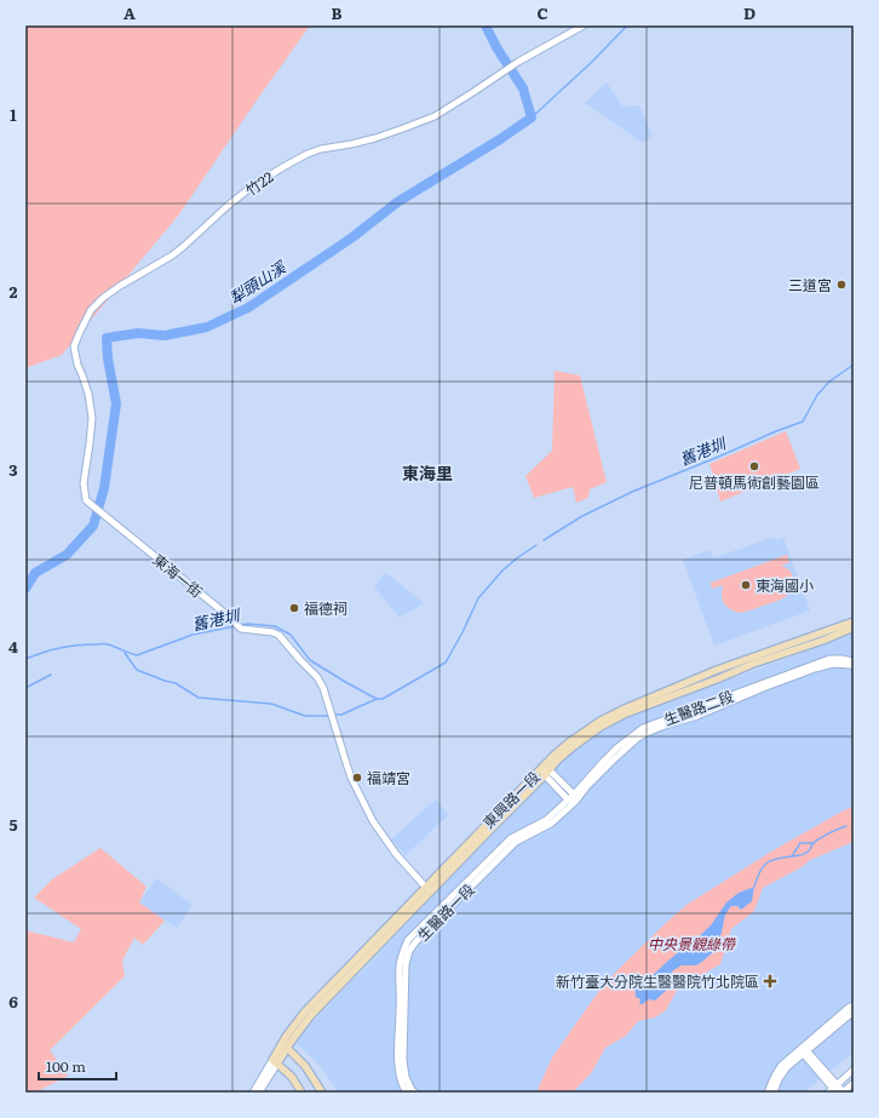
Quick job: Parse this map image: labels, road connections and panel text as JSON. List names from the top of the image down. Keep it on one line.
{"streets":{"main road":["東興路一段"],"street":["竹22","東海一街","生醫路二段","生醫路一段"]},"crossings":[["竹22","東海一街"],["東海一街","東興路一段"],["生醫路二段","生醫路一段"]],"districts":["東海里"],"water":["犁頭山溪","舊港圳"],"parks":["中央景觀綠帶"],"places":{"other":["三道宮","尼普頓馬術創藝園區","東海國小","福德祠","福靖宮"],"health":["新竹臺大分院生醫醫院竹北院區"]},"scale_bar":"100 m","grid":{"columns":["A","B","C","D"],"rows":["1","2","3","4","5","6"]}}
